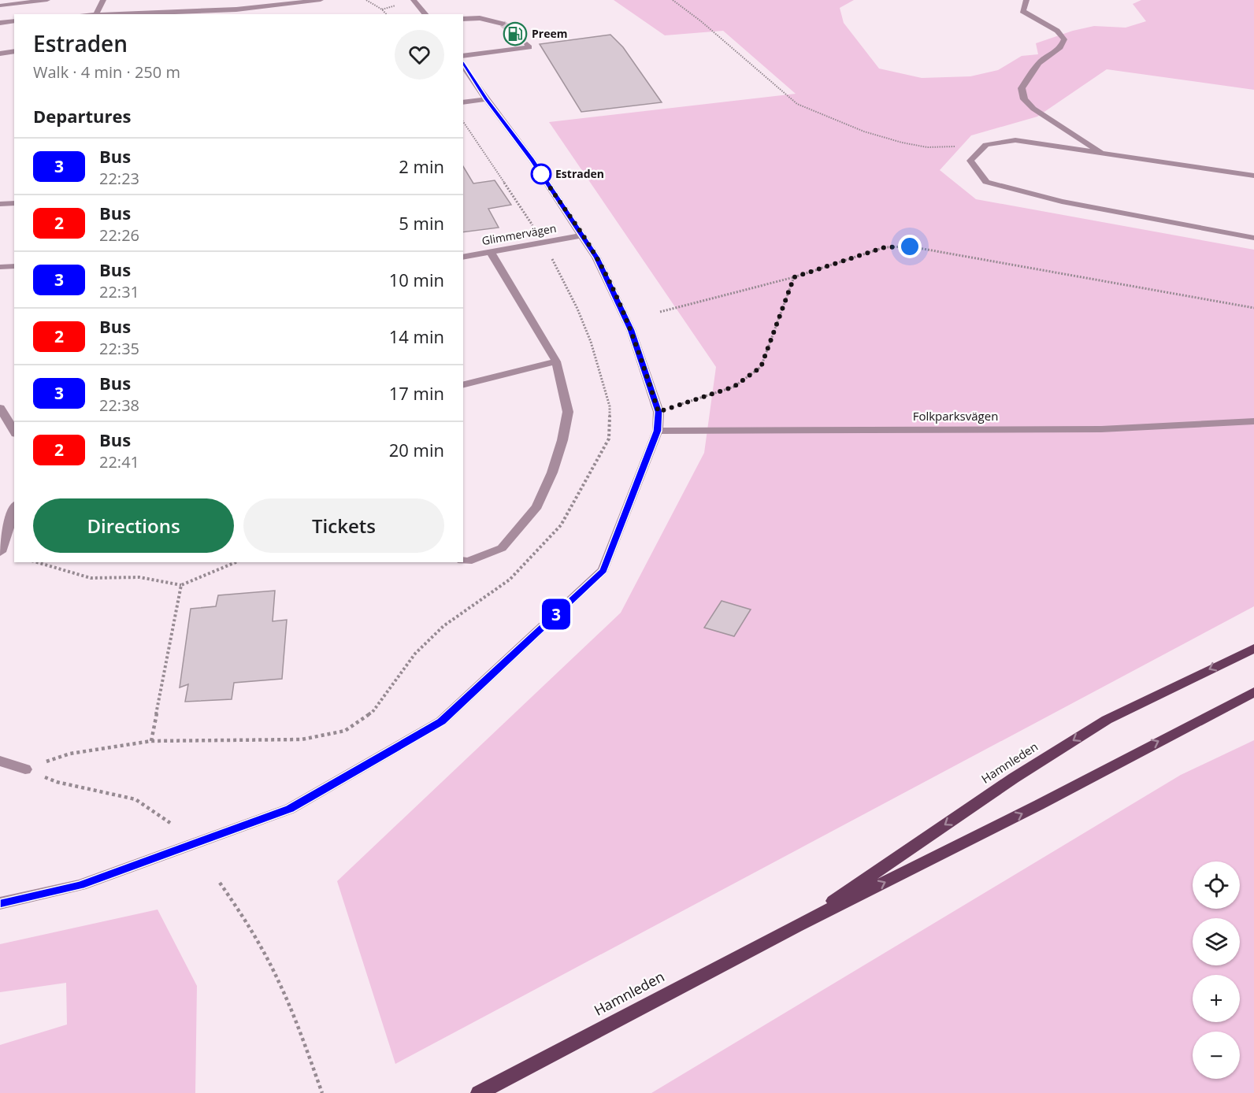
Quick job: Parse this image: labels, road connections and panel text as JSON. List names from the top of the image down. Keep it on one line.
{"streets":{"main road":["Hamnleden"],"street":["Glimmervägen","Folkparksvägen"]},"places":{"fuel station":["Preem"],"other":["Estraden"]},"lines":["bus line 3"],"page":{"on_map":"3","heading":[["Estraden","Walk · 4 min · 250 m"],"Departures"],"list":[{"mark":"3","name":"Bus","note":"22:23","value":"2 min"},{"mark":"2","name":"Bus","note":"22:26","value":"5 min"},{"mark":"3","name":"Bus","note":"22:31","value":"10 min"},{"mark":"2","name":"Bus","note":"22:35","value":"14 min"},{"mark":"3","name":"Bus","note":"22:38","value":"17 min"},{"mark":"2","name":"Bus","note":"22:41","value":"20 min"}],"buttons":["Directions","Tickets"],"map_buttons":["+","−"]}}
